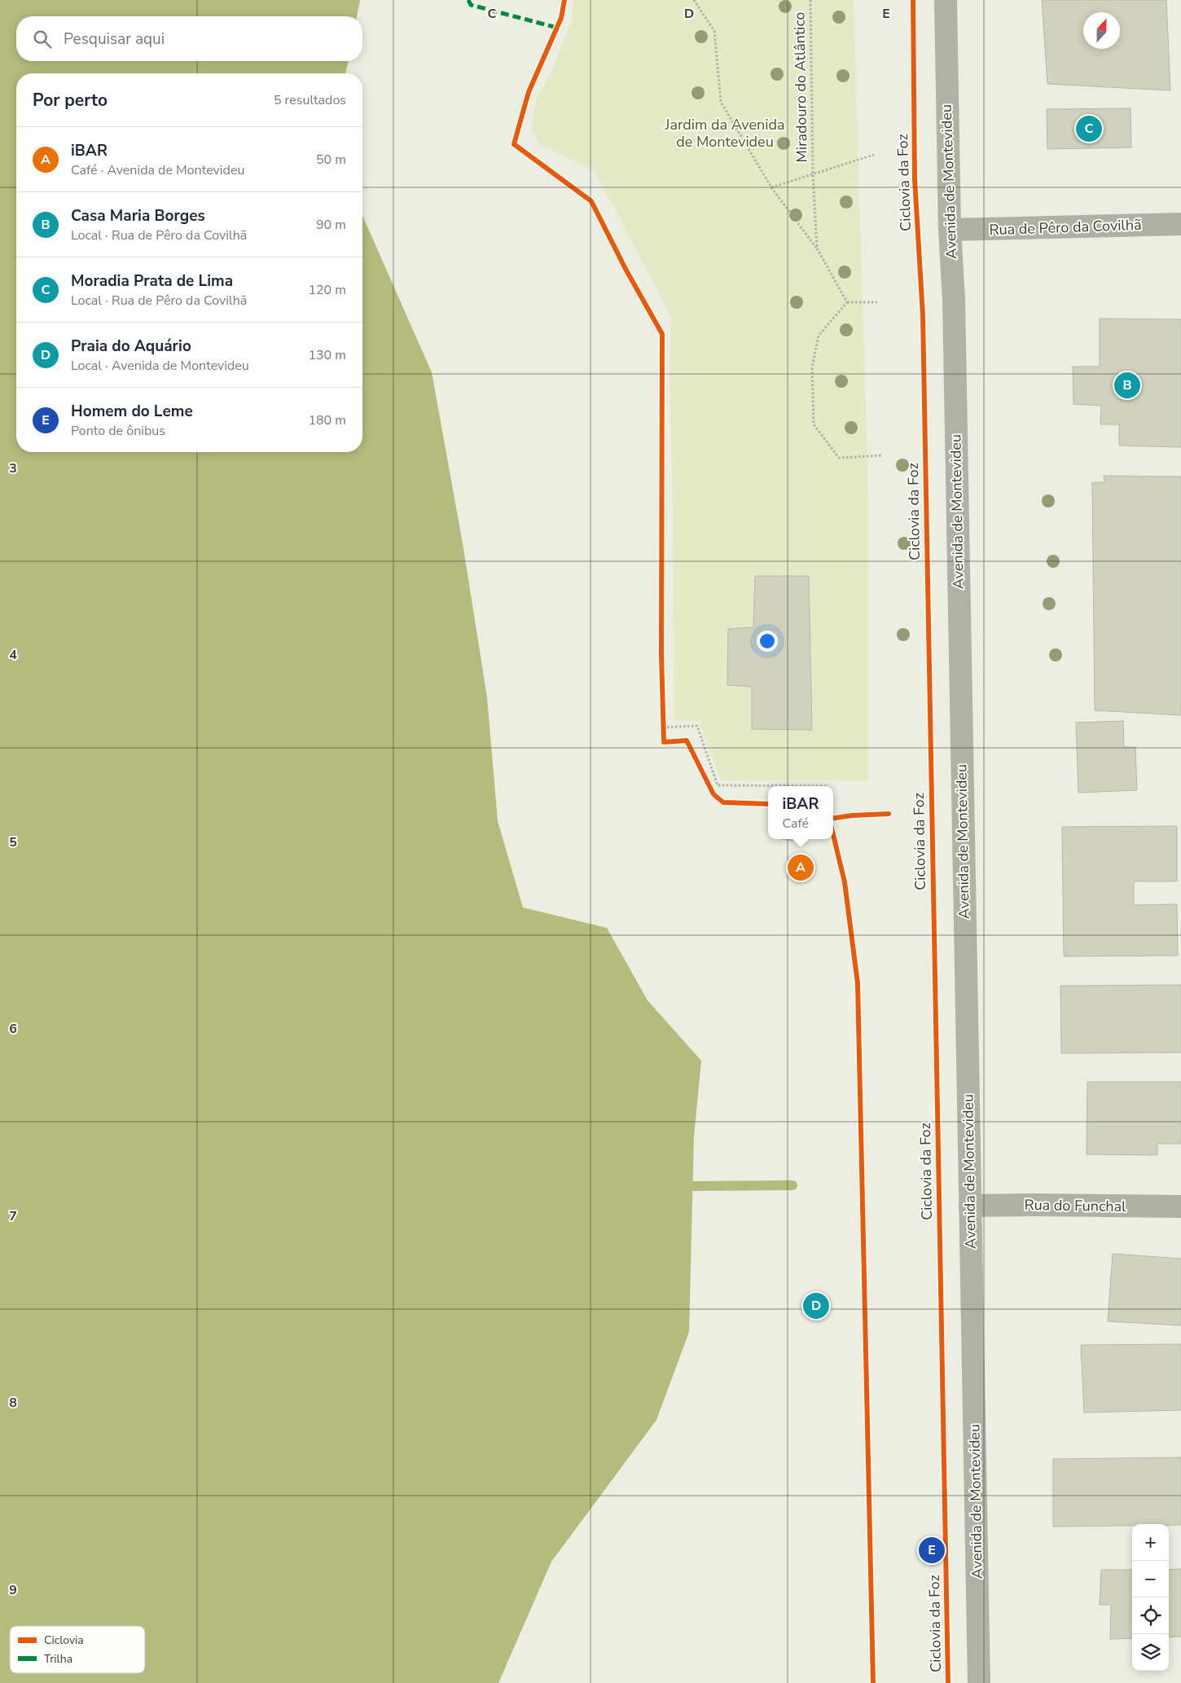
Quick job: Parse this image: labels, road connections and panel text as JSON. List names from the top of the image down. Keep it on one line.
{"streets":{"main road":["Avenida de Montevideu"],"street":["Rua de Pêro da Covilhã","Rua do Funchal"],"path":["Miradouro do Atlântico"],"cycle path":["Ciclovia da Foz"]},"crossings":[["Avenida de Montevideu","Rua de Pêro da Covilhã"],["Avenida de Montevideu","Rua do Funchal"]],"parks":["Jardim da Avenida de Montevideu"],"legend":["Ciclovia","Trilha"],"north":"top","page":{"search":"Pesquisar aqui","heading":["Por perto","5 resultados"],"pins":["C","B","A","D","E"],"list":[{"mark":"A","name":"iBAR","note":"Café · Avenida de Montevideu","value":"50 m"},{"mark":"B","name":"Casa Maria Borges","note":"Local · Rua de Pêro da Covilhã","value":"90 m"},{"mark":"C","name":"Moradia Prata de Lima","note":"Local · Rua de Pêro da Covilhã","value":"120 m"},{"mark":"D","name":"Praia do Aquário","note":"Local · Avenida de Montevideu","value":"130 m"},{"mark":"E","name":"Homem do Leme","note":"Ponto de ônibus","value":"180 m"}],"popup":["iBAR","Café"],"map_buttons":["+","−"]},"grid":{"columns":["C","D","E"],"rows":["3","4","5","6","7","8","9"]}}
